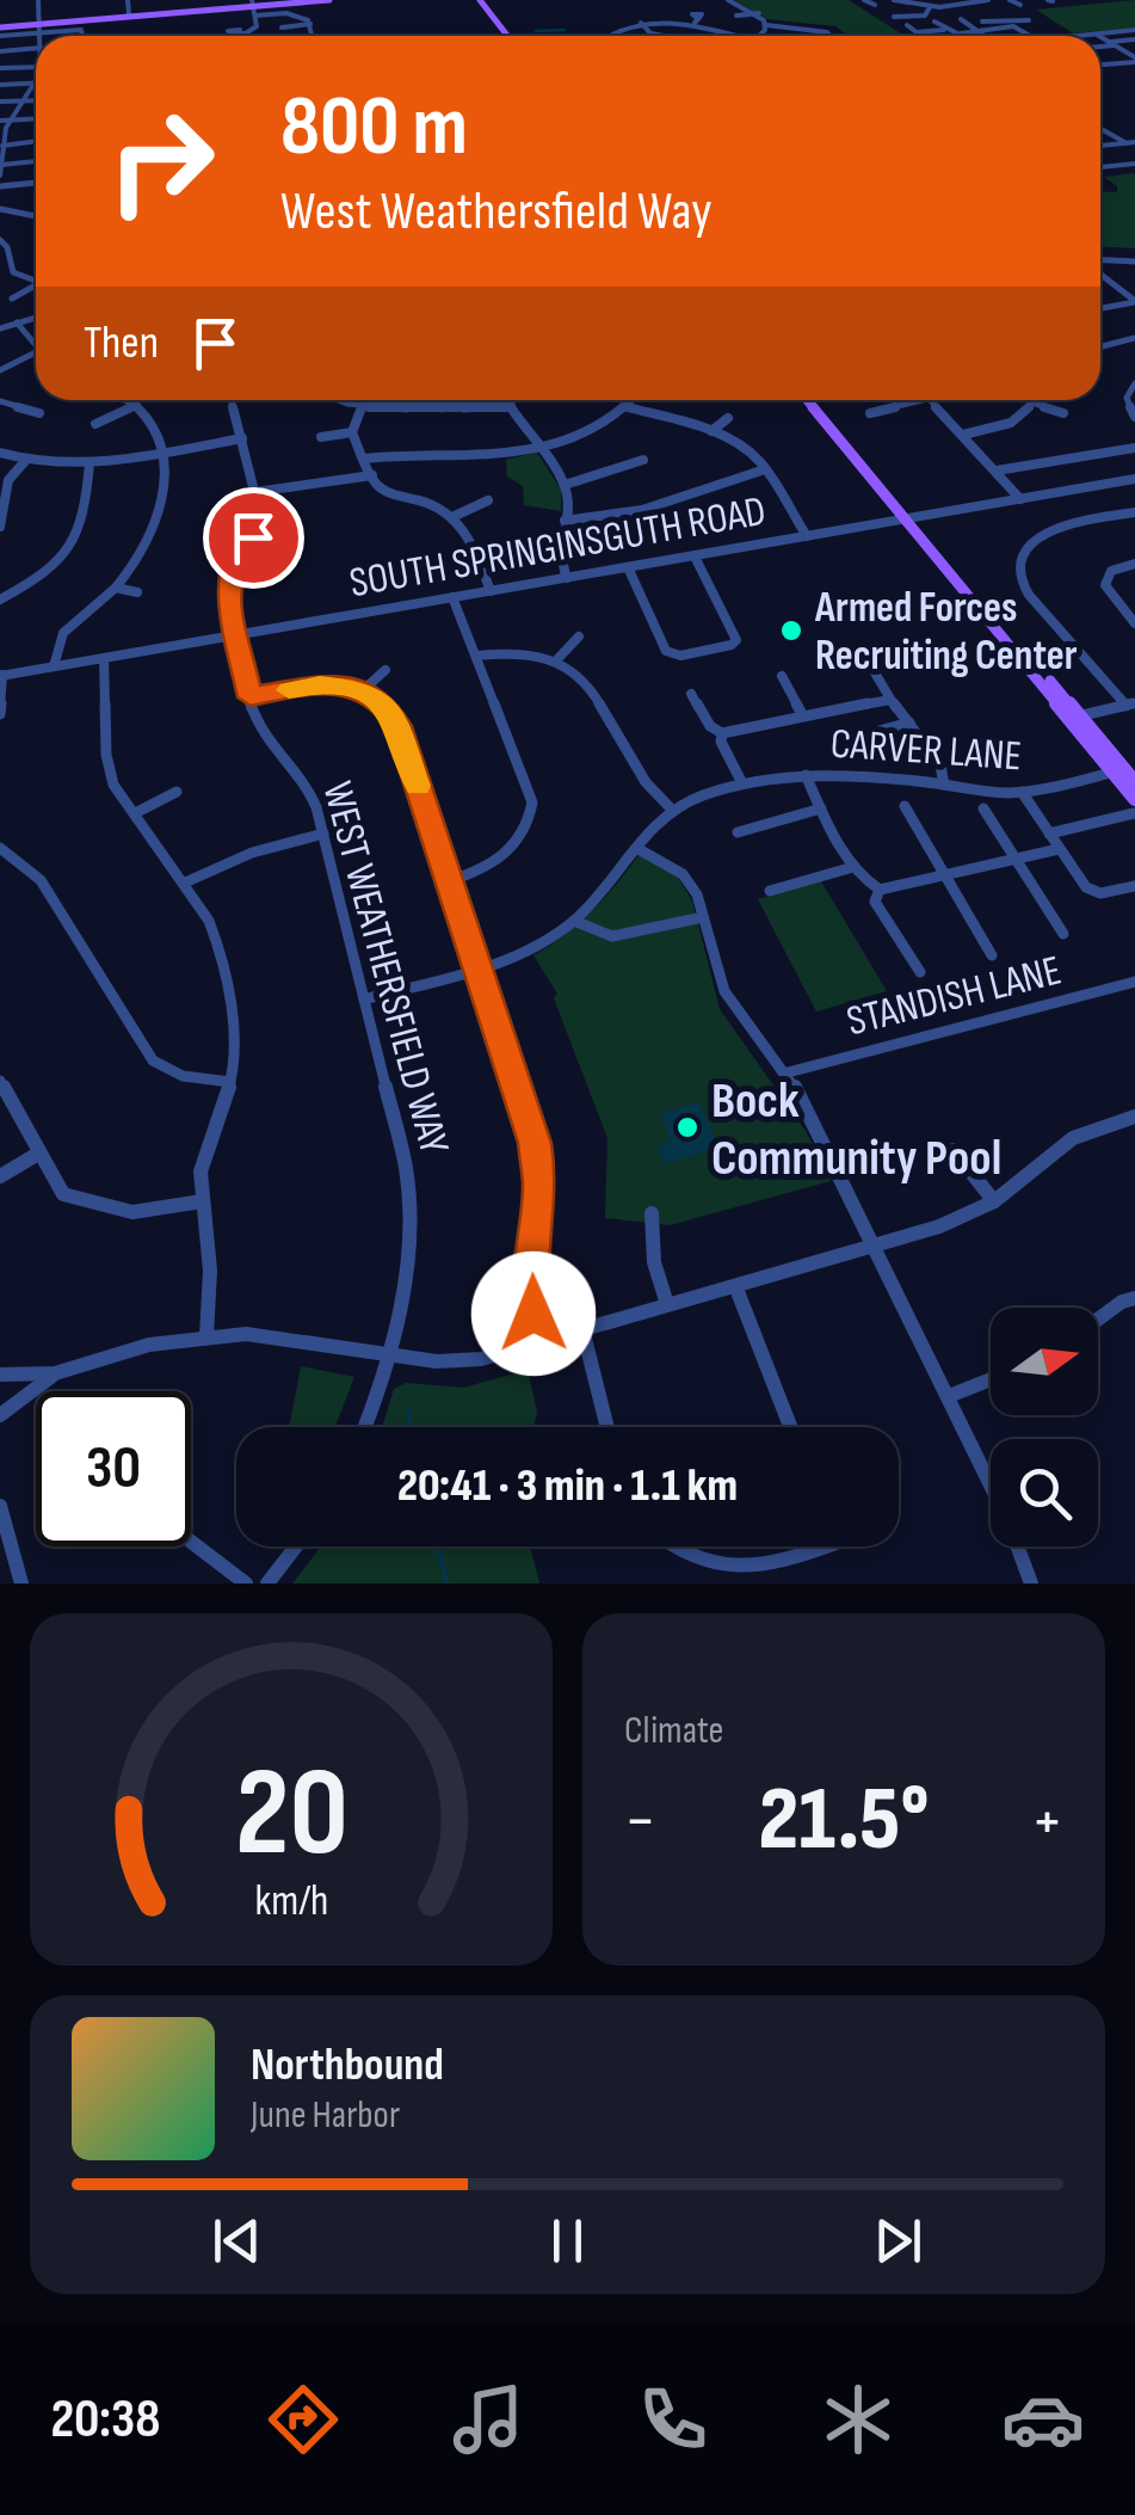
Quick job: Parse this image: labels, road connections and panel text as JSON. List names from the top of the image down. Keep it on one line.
{"streets":{"street":["SOUTH SPRINGINSGUTH ROAD","CARVER LANE","WEST WEATHERSFIELD WAY","STANDISH LANE"]},"crossings":[["SOUTH SPRINGINSGUTH ROAD","WEST WEATHERSFIELD WAY"]],"places":["Armed Forces Recruiting Center","Bock Community Pool"],"north":"right","page":{"turn":["800 m","West Weathersfield Way"],"then":"Then","limit":"30","trip":"20:41 · 3 min · 1.1 km","tile":"Climate","heat":["−","21.5°","+"],"song":["Northbound","June Harbor"],"tabs":"20:38","gauge":["20","km/h"]}}
